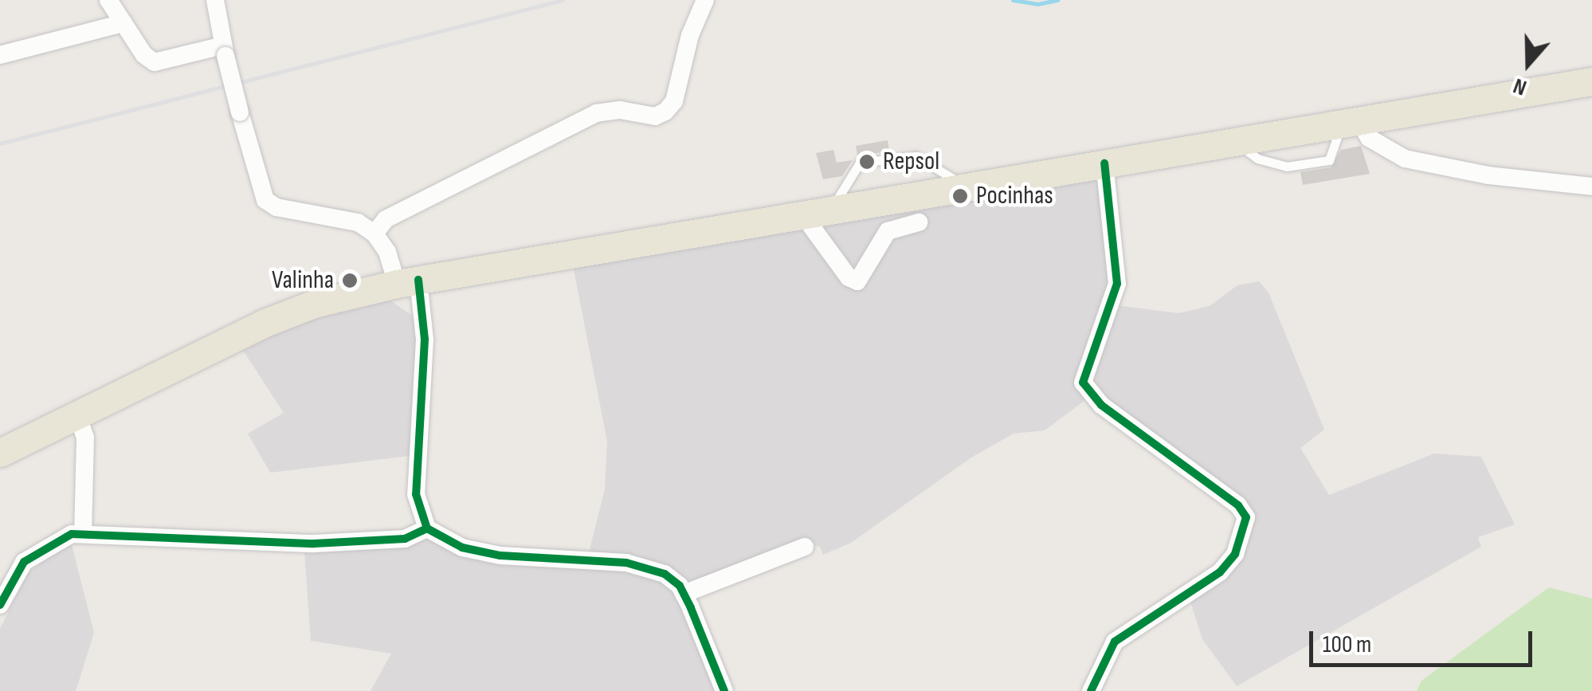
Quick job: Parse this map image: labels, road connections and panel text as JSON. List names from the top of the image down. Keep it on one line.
{"places":["Repsol","Pocinhas","Valinha"],"scale_bar":"100 m","north":"bottom"}
